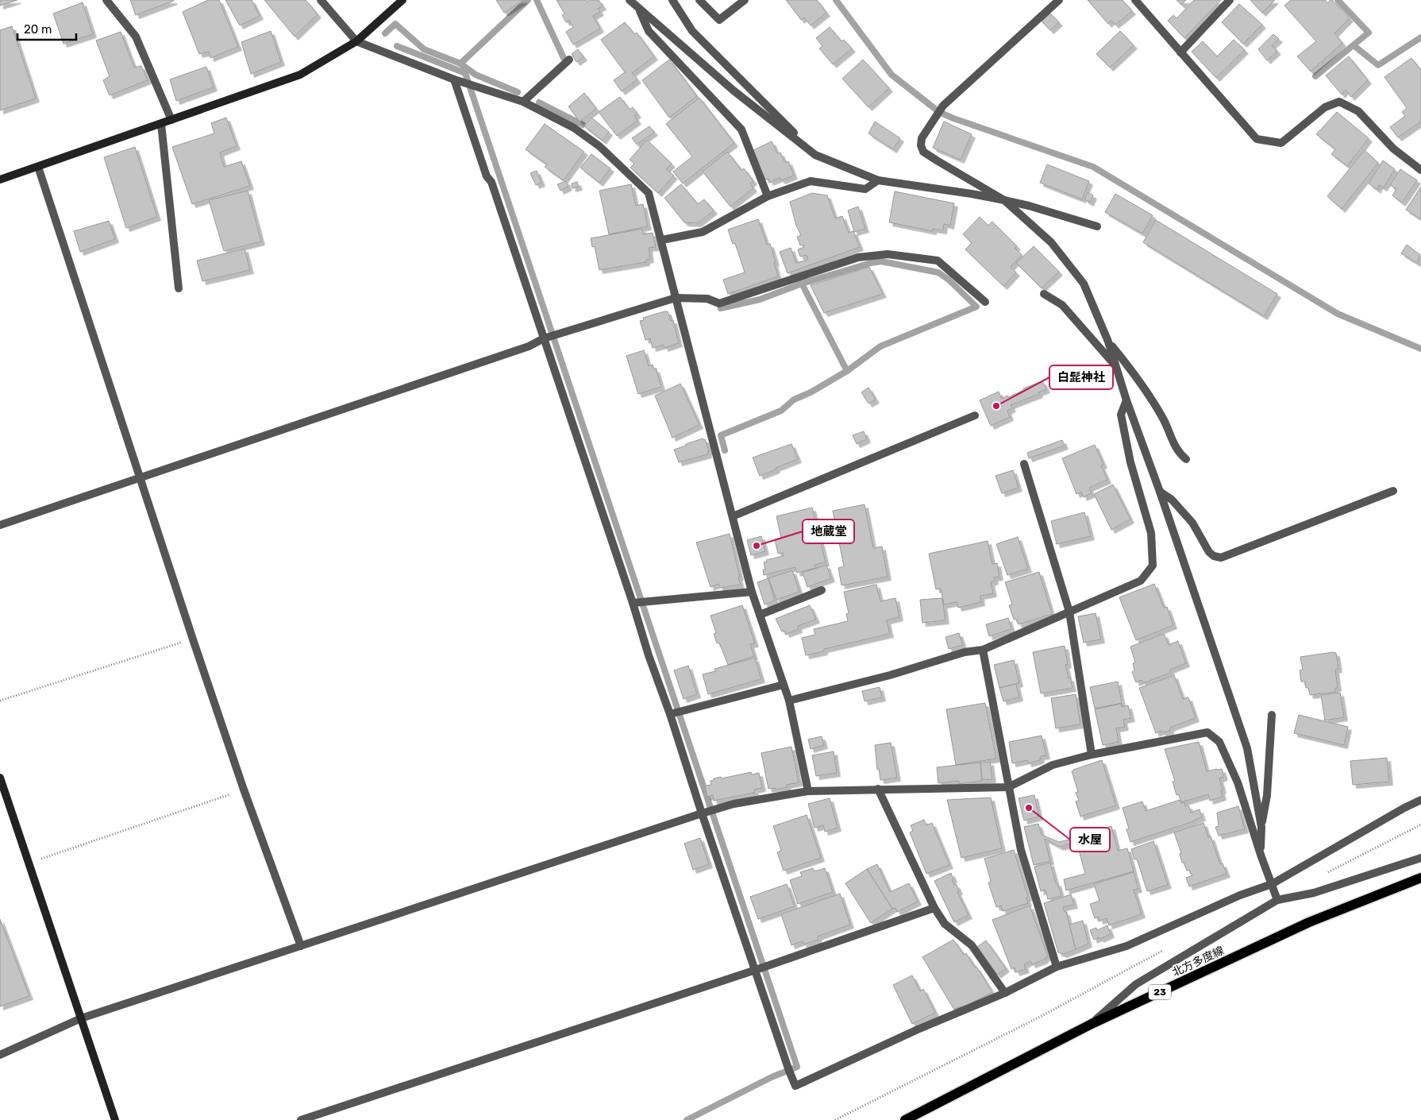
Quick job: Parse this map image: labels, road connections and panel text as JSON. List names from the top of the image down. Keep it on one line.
{"streets":{"main road":["北方多度線","23"]},"places":["白髭神社","地蔵堂","水屋"],"scale_bar":"20 m"}
